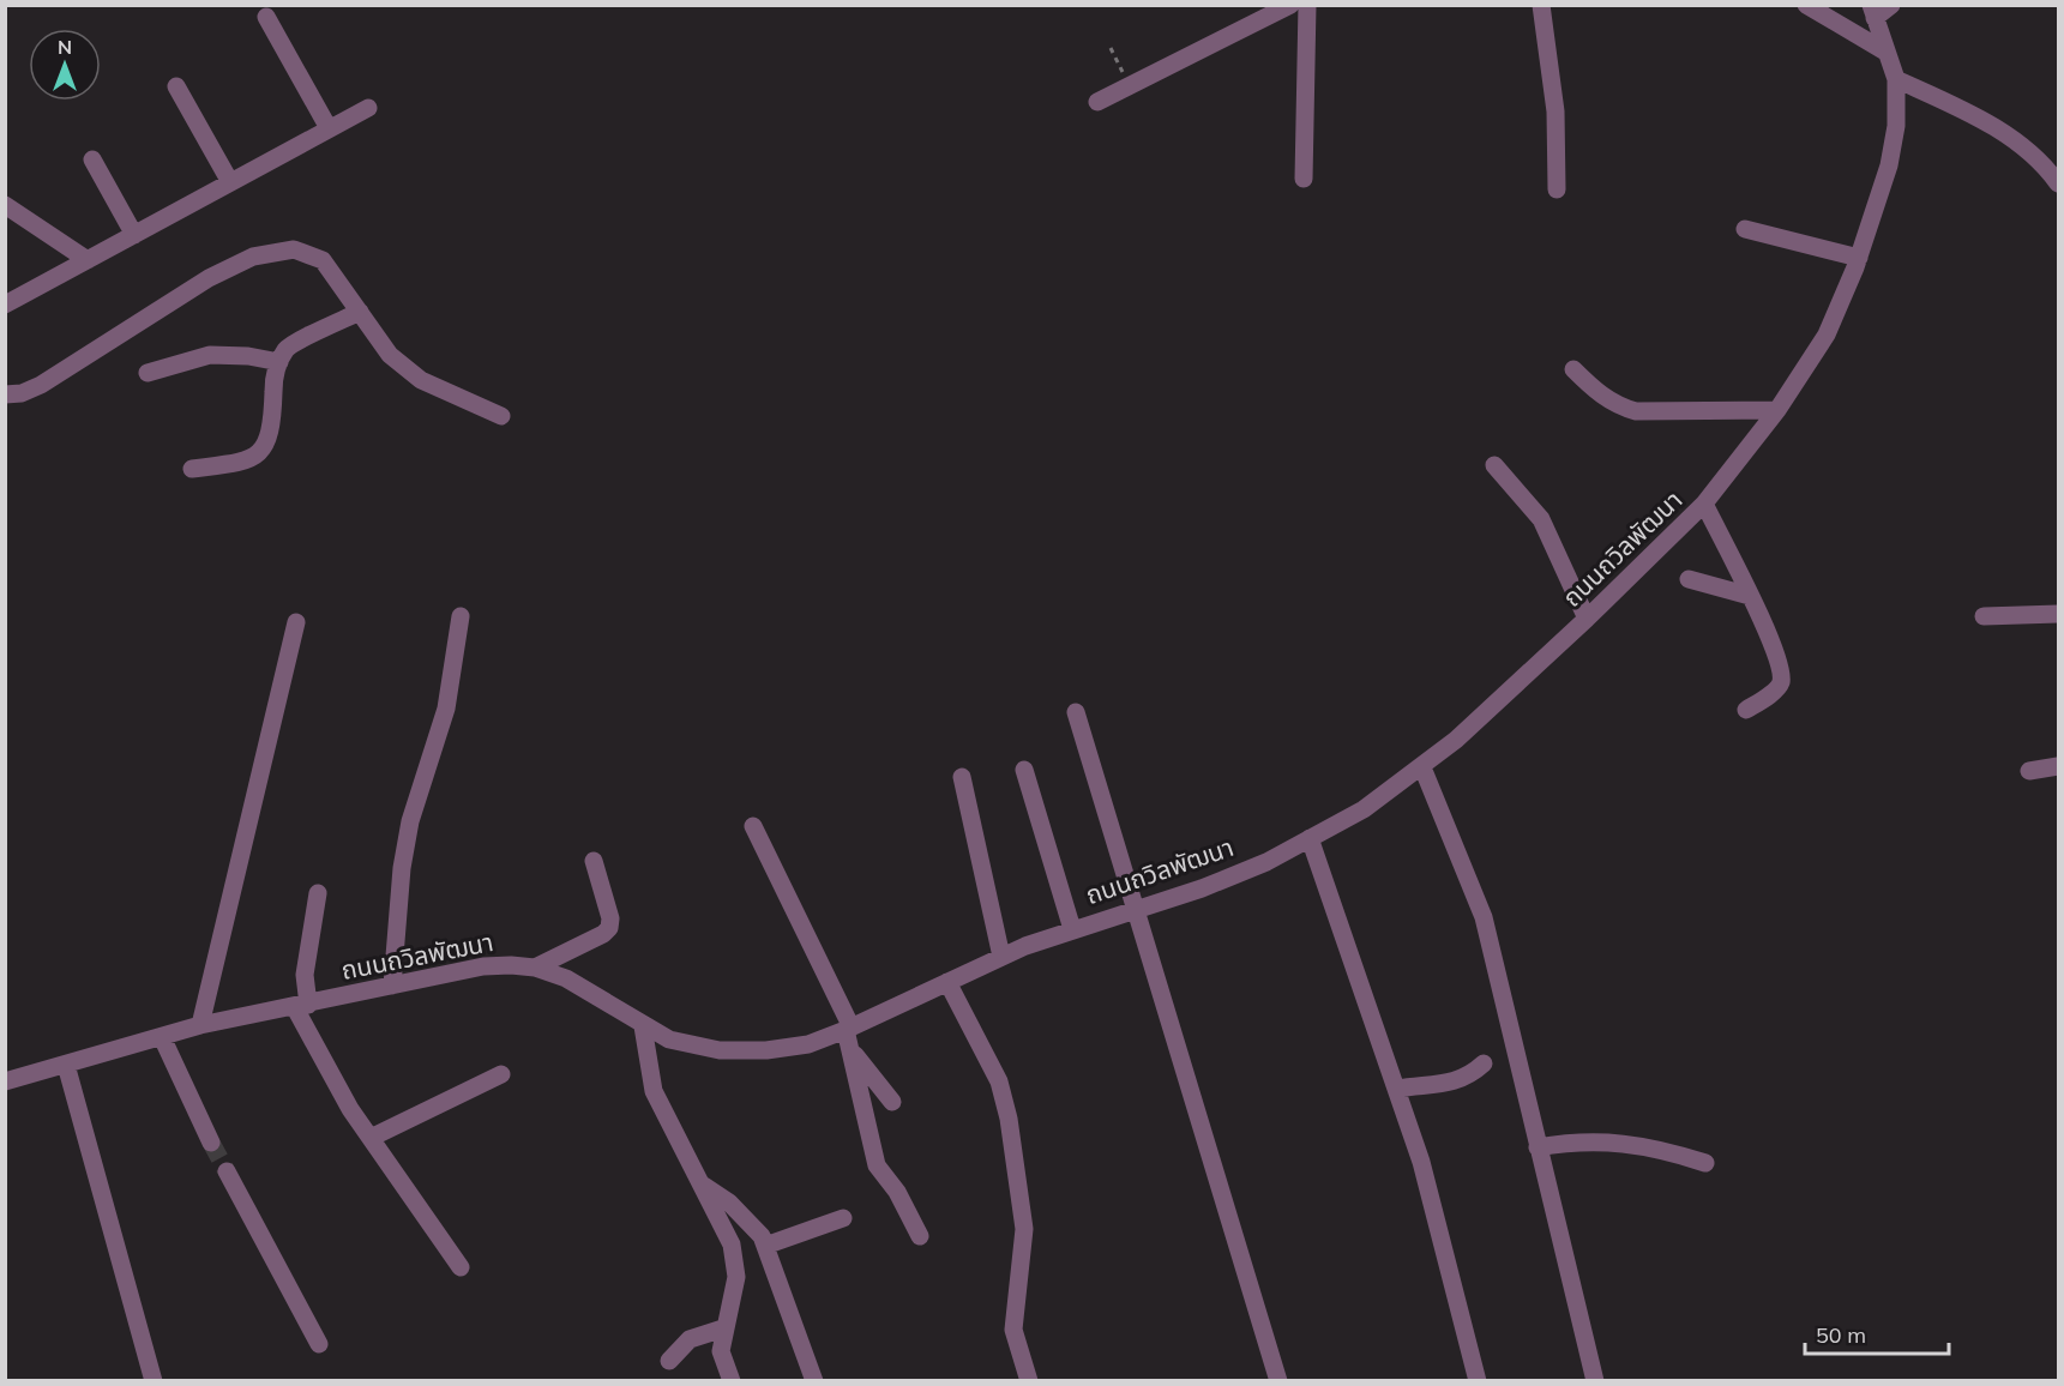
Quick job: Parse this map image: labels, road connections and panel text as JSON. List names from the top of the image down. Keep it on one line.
{"streets":{"street":["ถนนถวิลพัฒนา"]},"scale_bar":"50 m","north":"top"}
